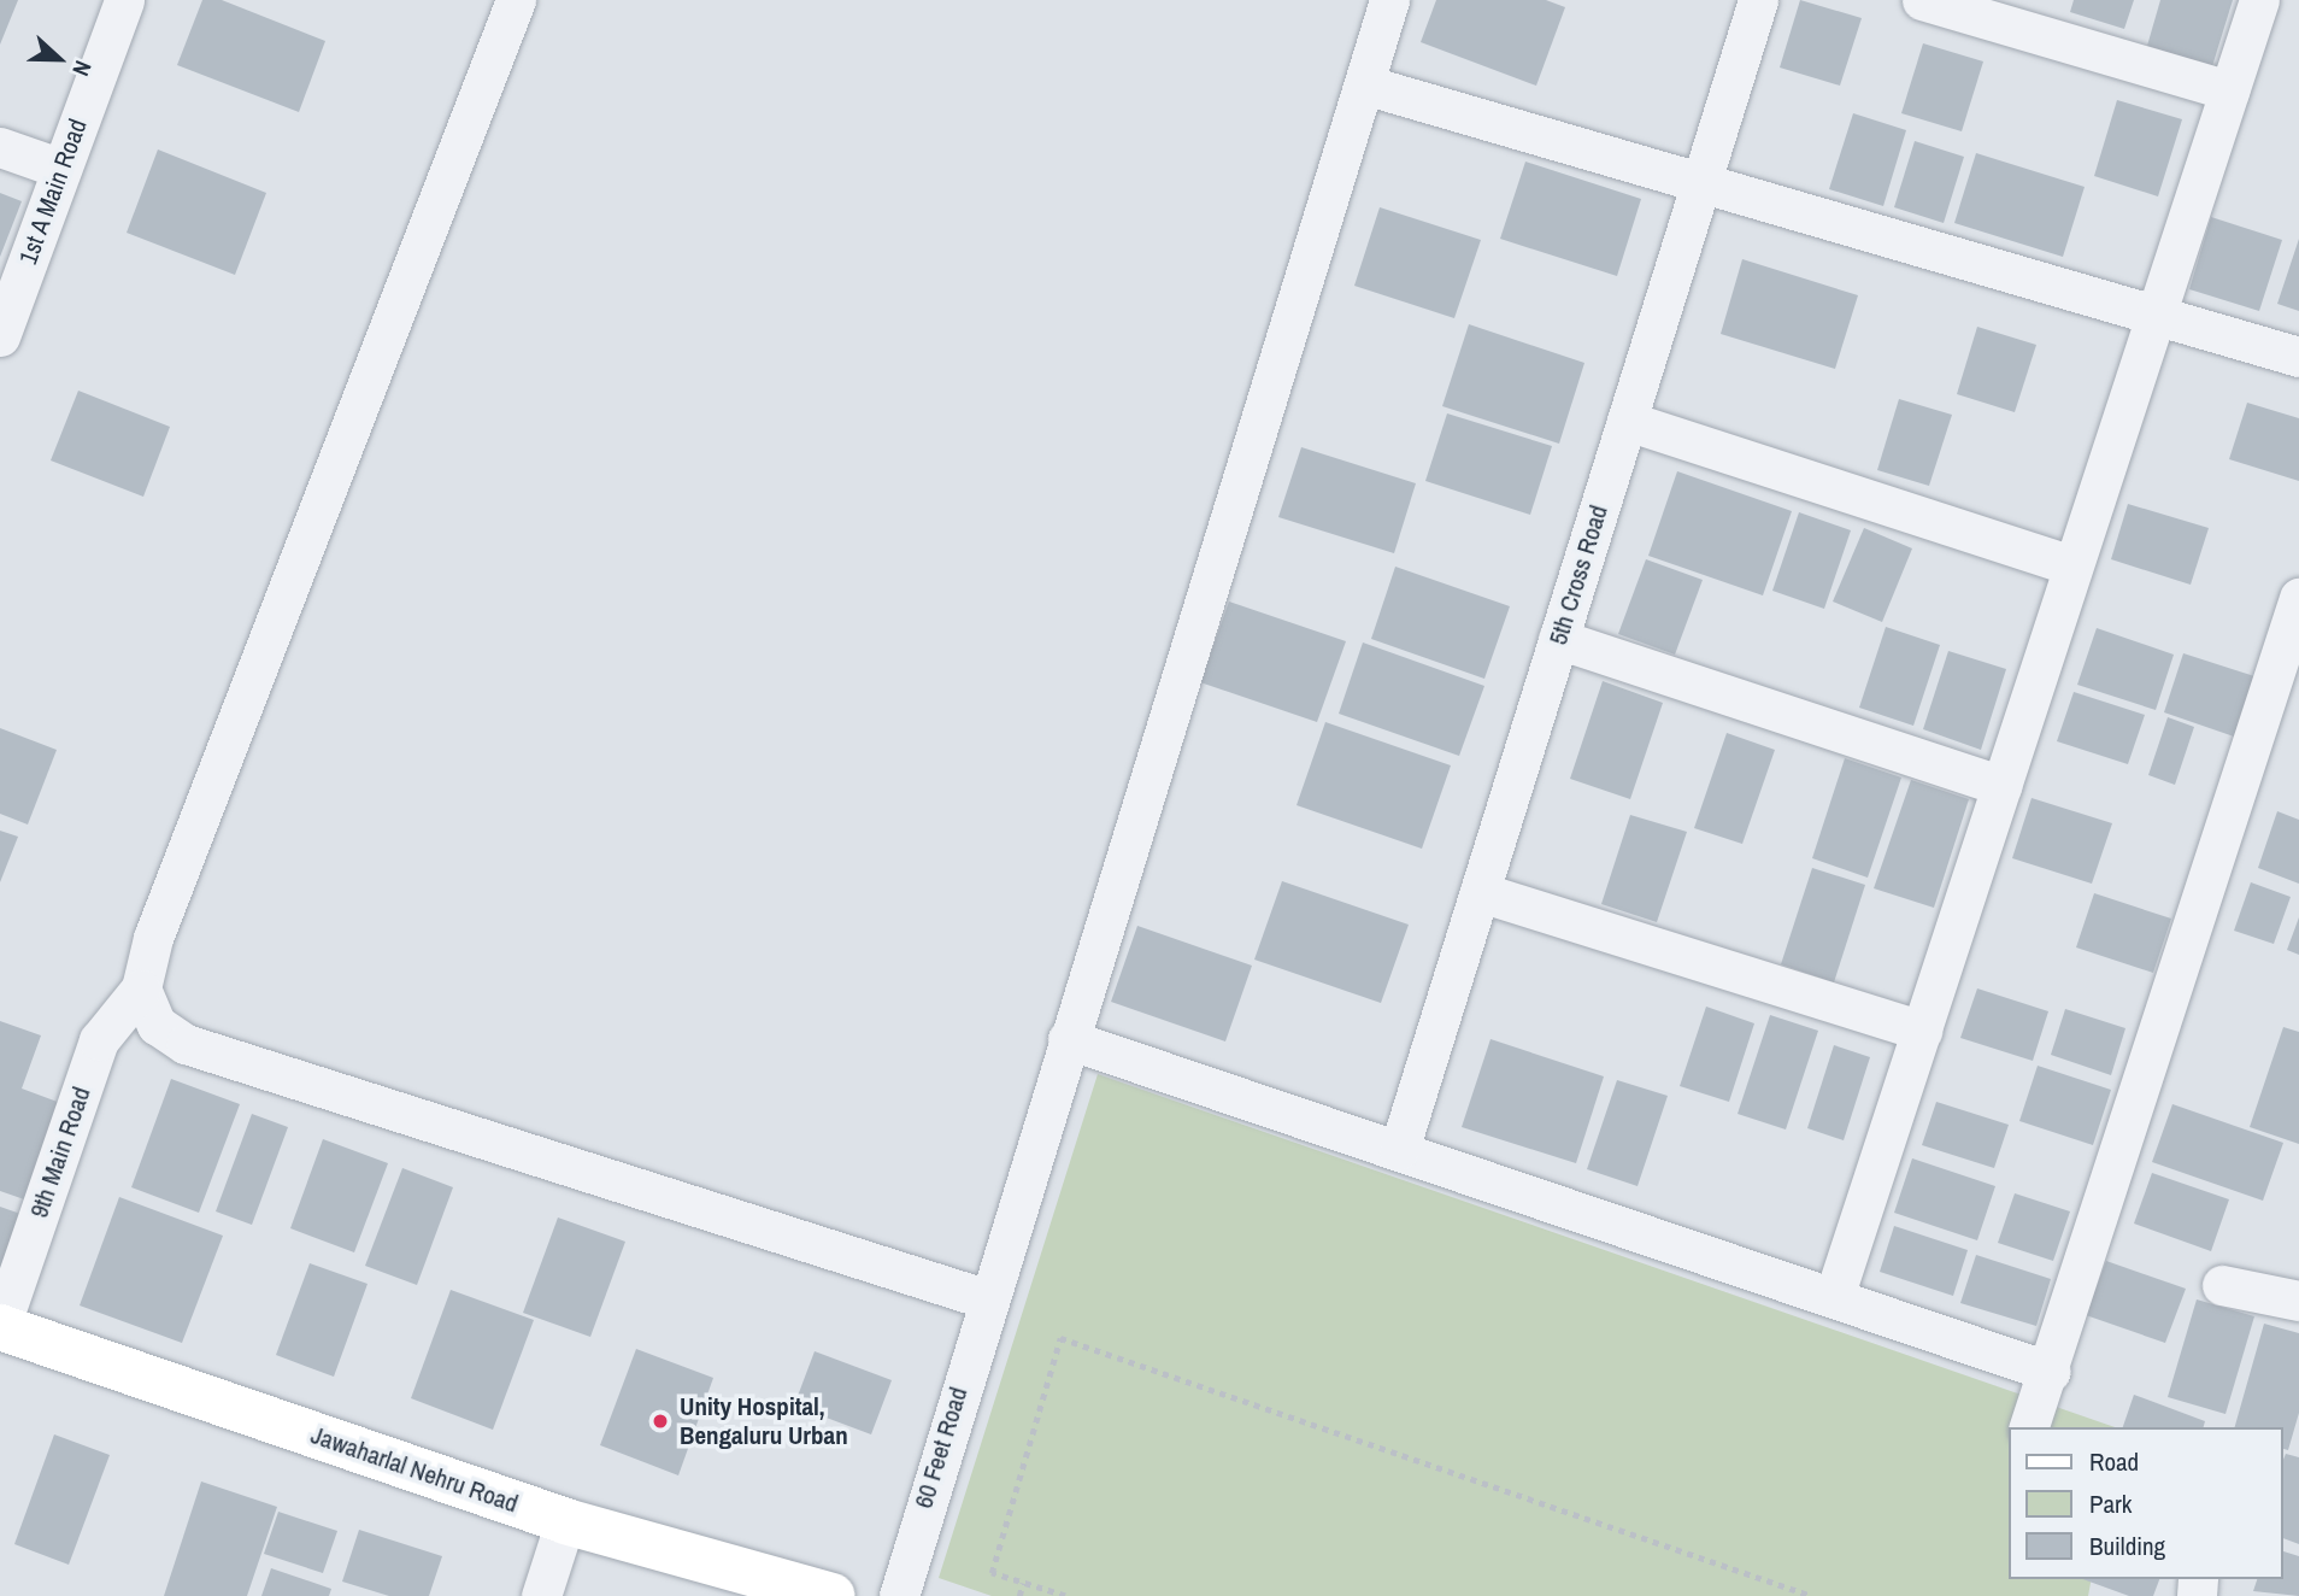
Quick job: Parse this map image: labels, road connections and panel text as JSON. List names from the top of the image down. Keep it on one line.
{"streets":{"street":["1st A Main Road","5th Cross Road","9th Main Road","60 Feet Road","Jawaharlal Nehru Road"]},"crossings":[["9th Main Road","Jawaharlal Nehru Road"]],"places":["Unity Hospital, Bengaluru Urban"],"legend":["Road","Park","Building"],"north":"right"}
